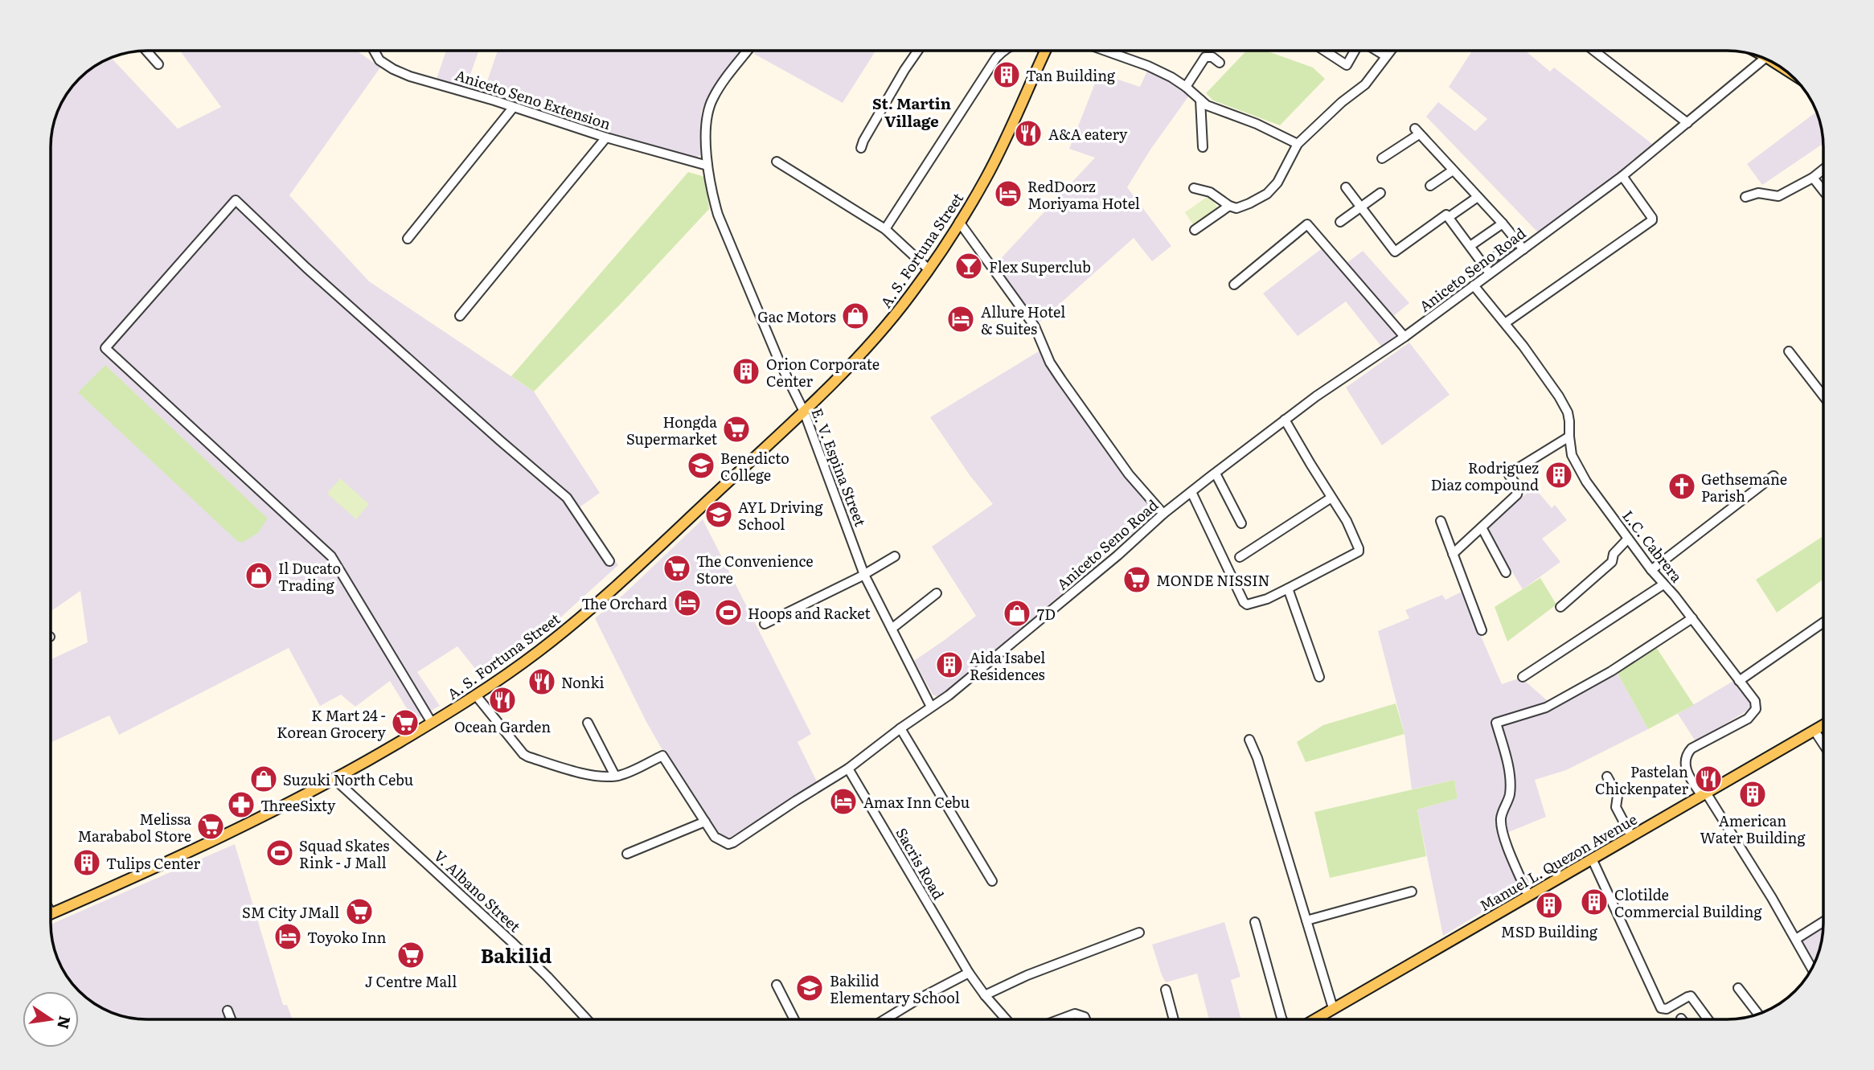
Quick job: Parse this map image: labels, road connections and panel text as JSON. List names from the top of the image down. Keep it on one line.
{"streets":{"main road":["A. S. Fortuna Street","Manuel L. Quezon Avenue"],"street":["Aniceto Seno Extension","Aniceto Seno Road","E. V. Espina Street","L.C. Cabrera","Sacris Road","V. Albano Street"]},"crossings":[["Aniceto Seno Extension","E. V. Espina Street"],["A. S. Fortuna Street","Aniceto Seno Road"],["A. S. Fortuna Street","E. V. Espina Street"],["A. S. Fortuna Street","V. Albano Street"],["Aniceto Seno Road","E. V. Espina Street"],["Aniceto Seno Road","L.C. Cabrera"],["Aniceto Seno Road","Sacris Road"],["L.C. Cabrera","Manuel L. Quezon Avenue"]],"districts":["St. Martin Village","Bakilid"],"places":{"building":["Tan Building","Orion Corporate Center","Rodriguez Diaz compound","Aida Isabel Residences","American Water Building","Tulips Center","Clotilde Commercial Building","MSD Building"],"restaurant":["A&A eatery","Nonki","Ocean Garden","Pastelan Chickenpater"],"hotel":["RedDoorz Moriyama Hotel","Allure Hotel & Suites","The Orchard","Amax Inn Cebu","Toyoko Inn"],"bar":["Flex Superclub"],"shop":["Gac Motors","Il Ducato Trading","7D","Suzuki North Cebu"],"supermarket":["Hongda Supermarket","The Convenience Store","MONDE NISSIN","K Mart 24 - Korean Grocery","Melissa Marababol Store","SM City JMall","J Centre Mall"],"school or university":["Benedicto College","AYL Driving School","Bakilid Elementary School"],"church":["Gethsemane Parish"],"sports":["Hoops and Racket","Squad Skates Rink - J Mall"],"pharmacy":["ThreeSixty"]},"north":"right"}
